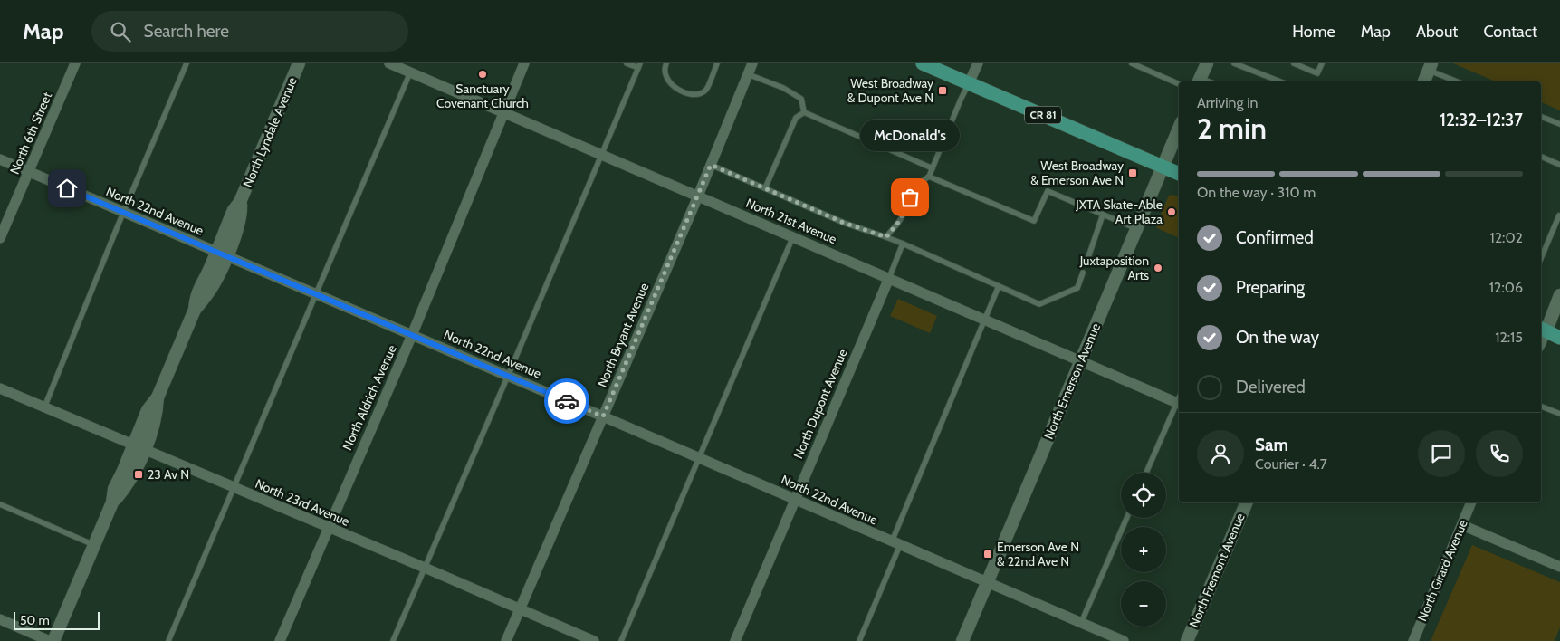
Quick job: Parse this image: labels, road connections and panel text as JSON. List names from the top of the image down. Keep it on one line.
{"streets":{"main road":["CR 81"],"street":["North Lyndale Avenue","North 6th Street","North 22nd Avenue","North 21st Avenue","North Bryant Avenue","North Emerson Avenue","North Aldrich Avenue","North Dupont Avenue","North 23rd Avenue","North Fremont Avenue","North Girard Avenue"]},"crossings":[["CR 81","North Emerson Avenue"],["North Lyndale Avenue","North 22nd Avenue"],["North Lyndale Avenue","North 23rd Avenue"],["North 6th Street","North 22nd Avenue"],["North 22nd Avenue","North Bryant Avenue"],["North 22nd Avenue","North Emerson Avenue"],["North 22nd Avenue","North Aldrich Avenue"],["North 22nd Avenue","North Dupont Avenue"],["North 21st Avenue","North Bryant Avenue"],["North 21st Avenue","North Emerson Avenue"],["North 21st Avenue","North Aldrich Avenue"],["North 21st Avenue","North Dupont Avenue"],["North Bryant Avenue","North 23rd Avenue"],["North Aldrich Avenue","North 23rd Avenue"]],"places":{"other":["Sanctuary Covenant Church","McDonald's","JXTA Skate-Able Art Plaza","Juxtaposition Arts"],"transit":["West Broadway & Dupont Ave N","West Broadway & Emerson Ave N","23 Av N","Emerson Ave N & 22nd Ave N"]},"scale_bar":"50 m","page":{"header":"Map","search":"Search here","nav":["Home","Map","About","Contact"],"heading":["2 min","Arriving in","12:32–12:37"],"panel":["Sam","Courier · 4.7"],"bubble":"McDonald's","bar":"On the way · 310 m","list":[["Confirmed","12:02"],["Preparing","12:06"],["On the way","12:15"],"Delivered"],"map_buttons":["+","−"],"scale":"50 m"}}
